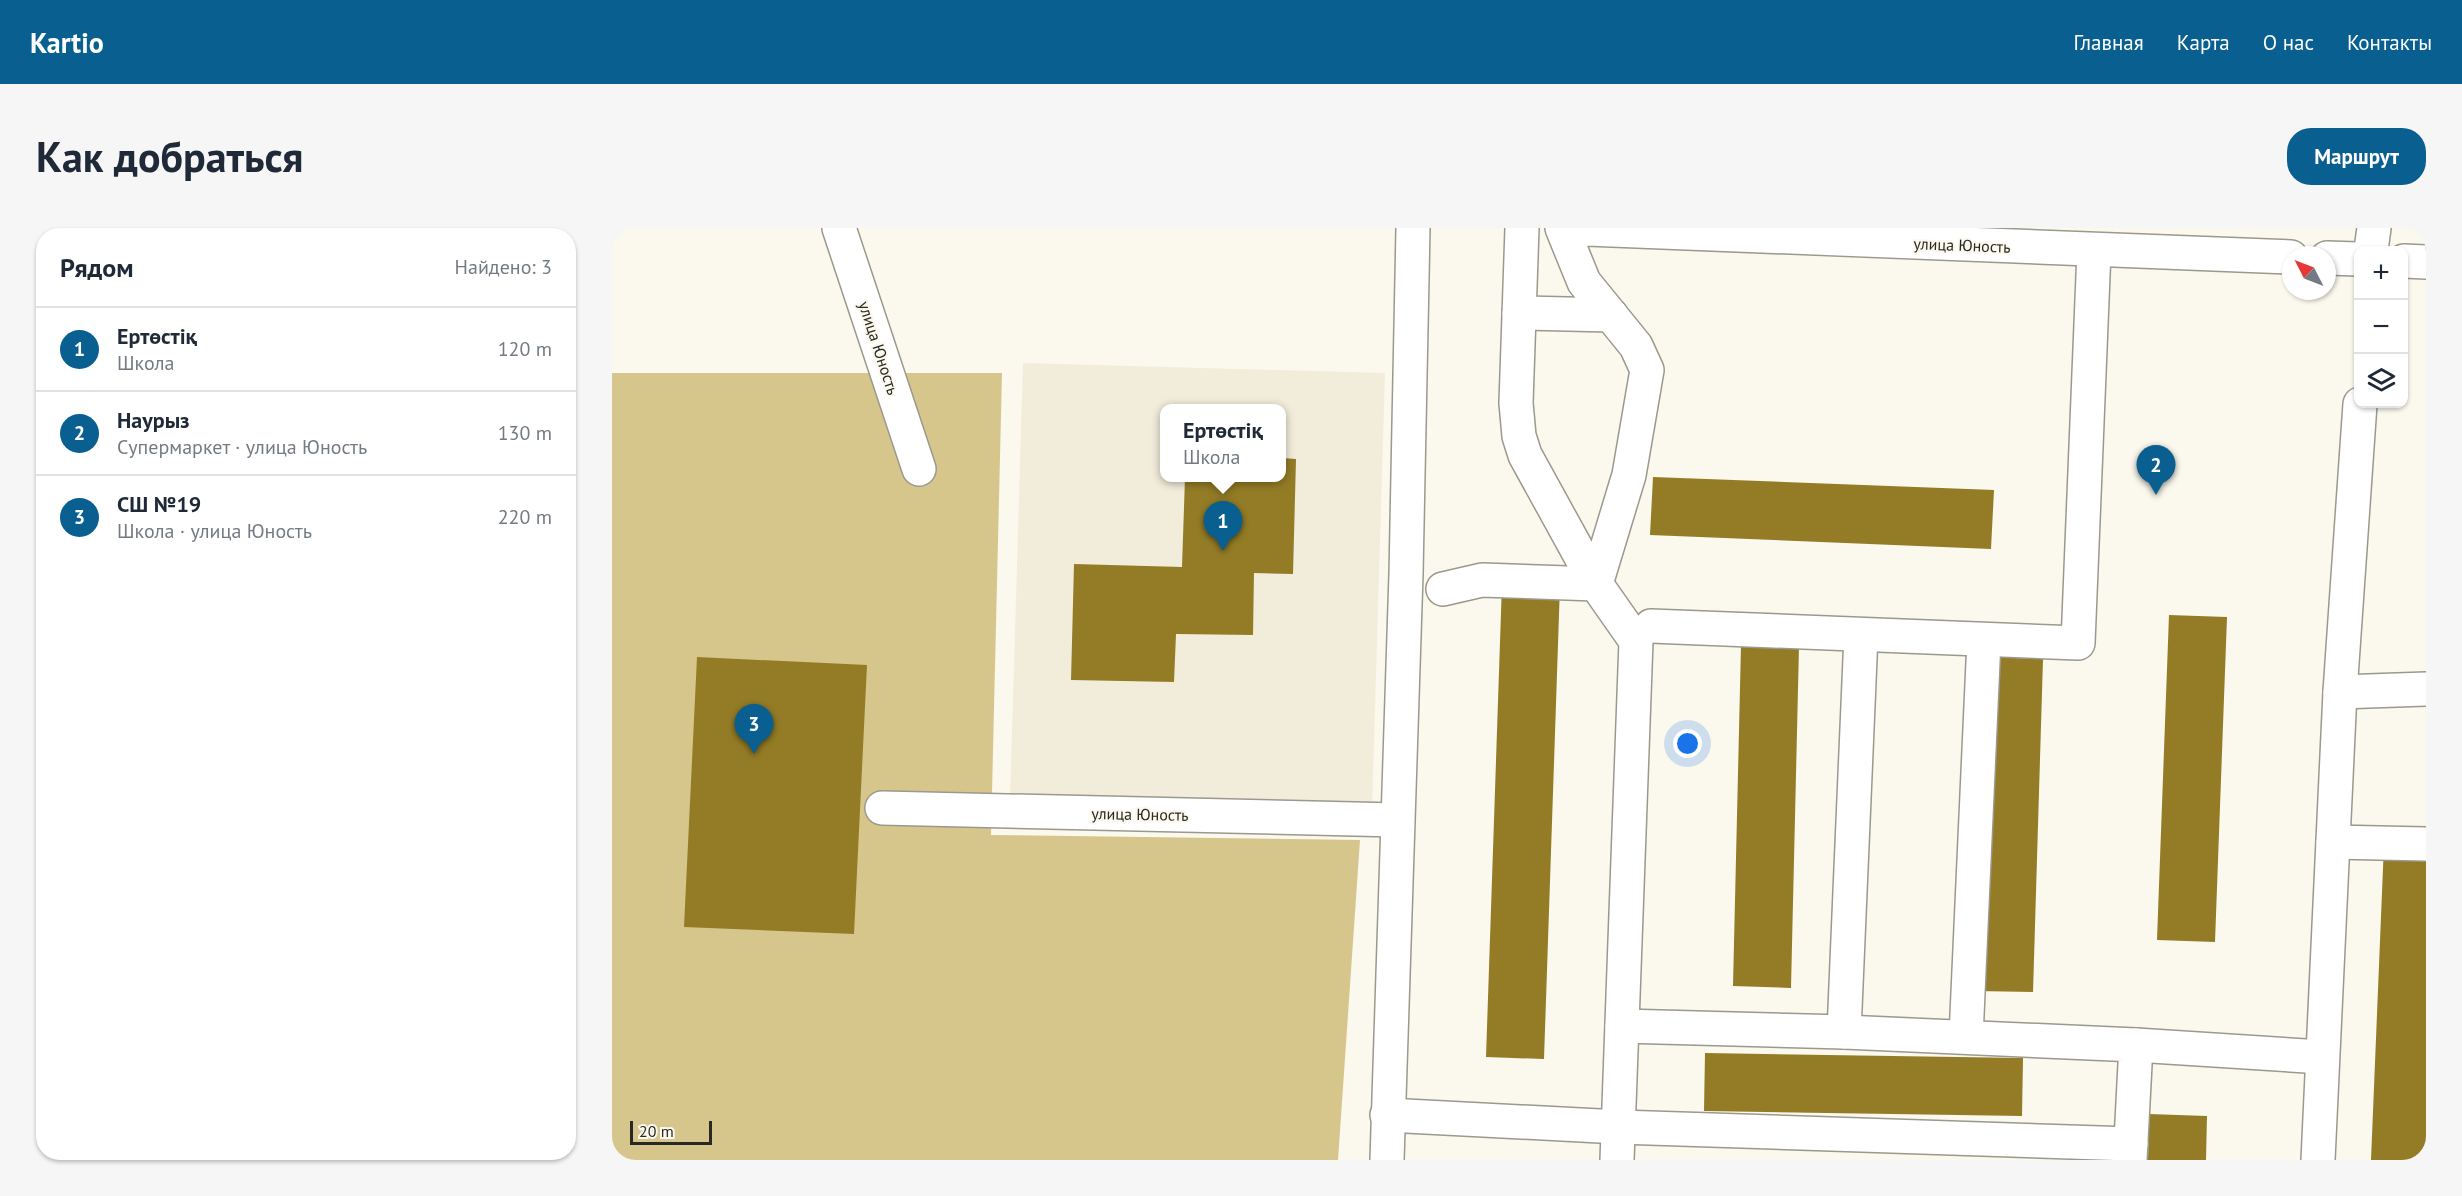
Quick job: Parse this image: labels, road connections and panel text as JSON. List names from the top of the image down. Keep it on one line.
{"streets":{"street":["улица Юность"]},"scale_bar":"20 m","north":"top left","page":{"header":"Kartio","nav":["Главная","Карта","О нас","Контакты"],"buttons":"Маршрут","title":"Как добраться","heading":["Рядом","Найдено: 3"],"map_buttons":["+","−"],"list":[{"mark":"1","name":"Ертөстіқ","note":"Школа","value":"120 m"},{"mark":"2","name":"Наурыз","note":"Супермаркет · улица Юность","value":"130 m"},{"mark":"3","name":"СШ №19","note":"Школа · улица Юность","value":"220 m"}],"popup":["Ертөстіқ","Школа"],"pins":["2","1","3"],"scale":"20 m"}}
